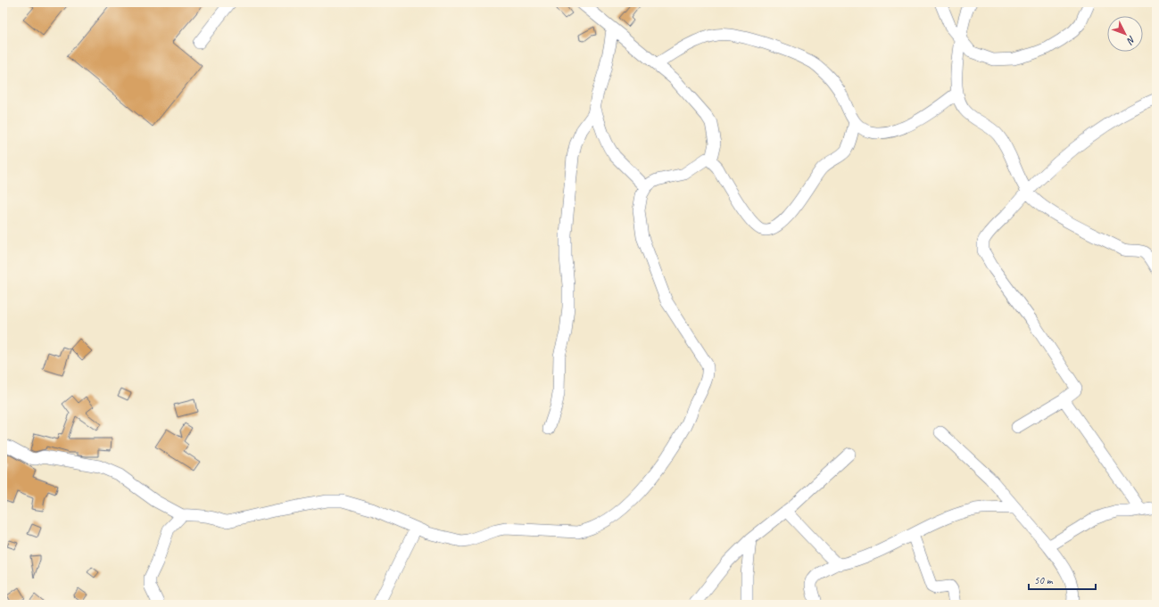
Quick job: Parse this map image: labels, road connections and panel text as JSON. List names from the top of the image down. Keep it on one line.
{"scale_bar":"50 m","north":"bottom right"}
